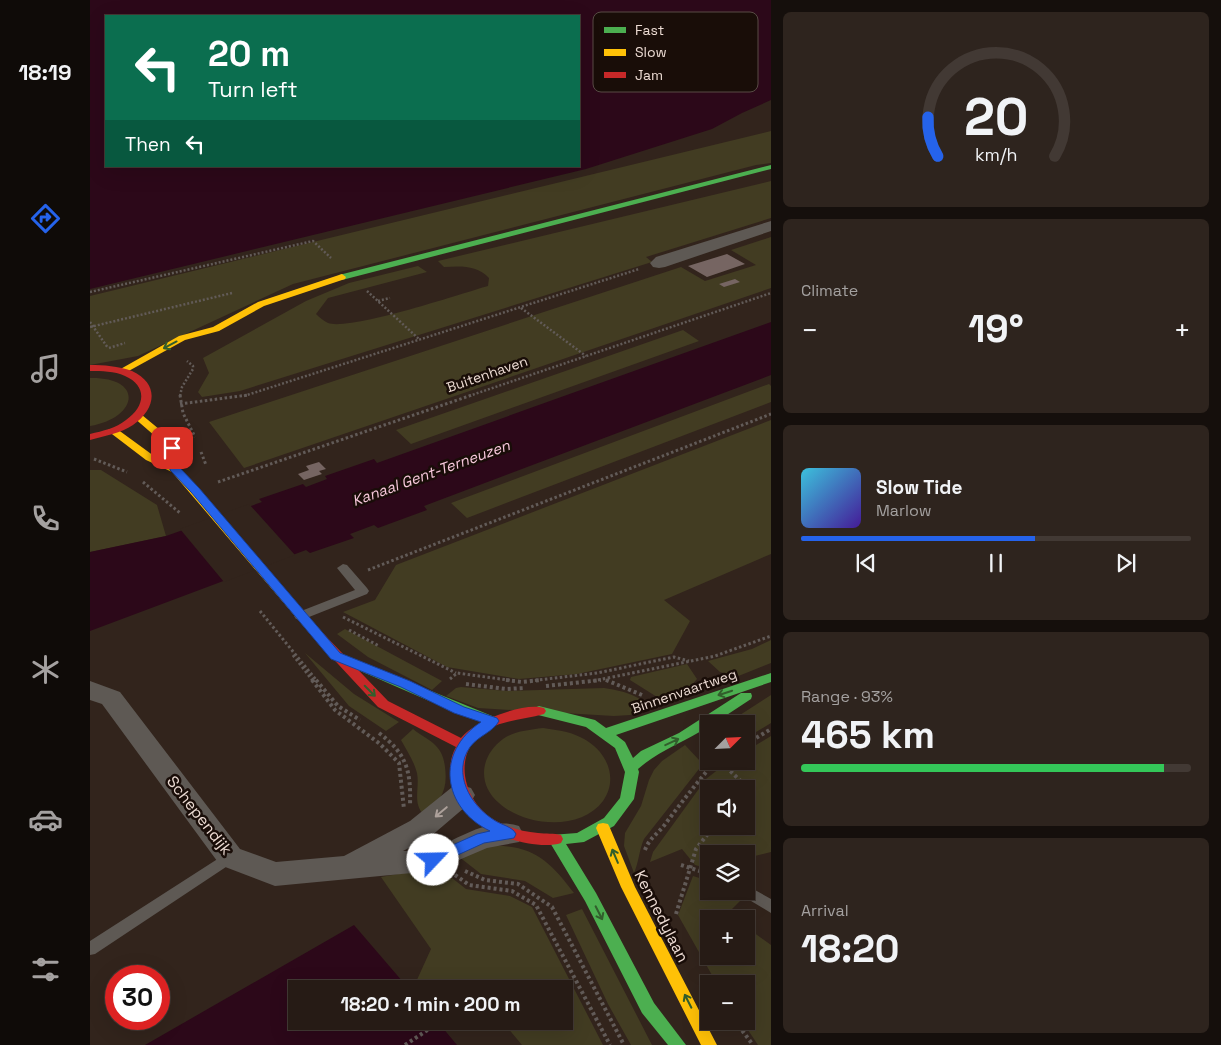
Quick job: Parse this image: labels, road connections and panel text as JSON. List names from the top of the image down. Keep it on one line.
{"streets":{"main road":["Binnenvaartweg","Kennedylaan"],"street":["Schependijk"],"path":["Buitenhaven"]},"crossings":[["Binnenvaartweg","Schependijk"],["Binnenvaartweg","Kennedylaan"],["Schependijk","Kennedylaan"]],"water":["Kanaal Gent-Terneuzen"],"legend":["Fast","Slow","Jam"],"north":"top right","page":{"tabs":"18:19","turn":["20 m","Turn left"],"then":"Then","tile":["Climate",["Range · 93%","465 km"],["Arrival","18:20"]],"heat":["−","19°","+"],"song":["Slow Tide","Marlow"],"map_buttons":["+","−"],"limit":"30","trip":"18:20 · 1 min · 200 m","gauge":["20","km/h"]}}
